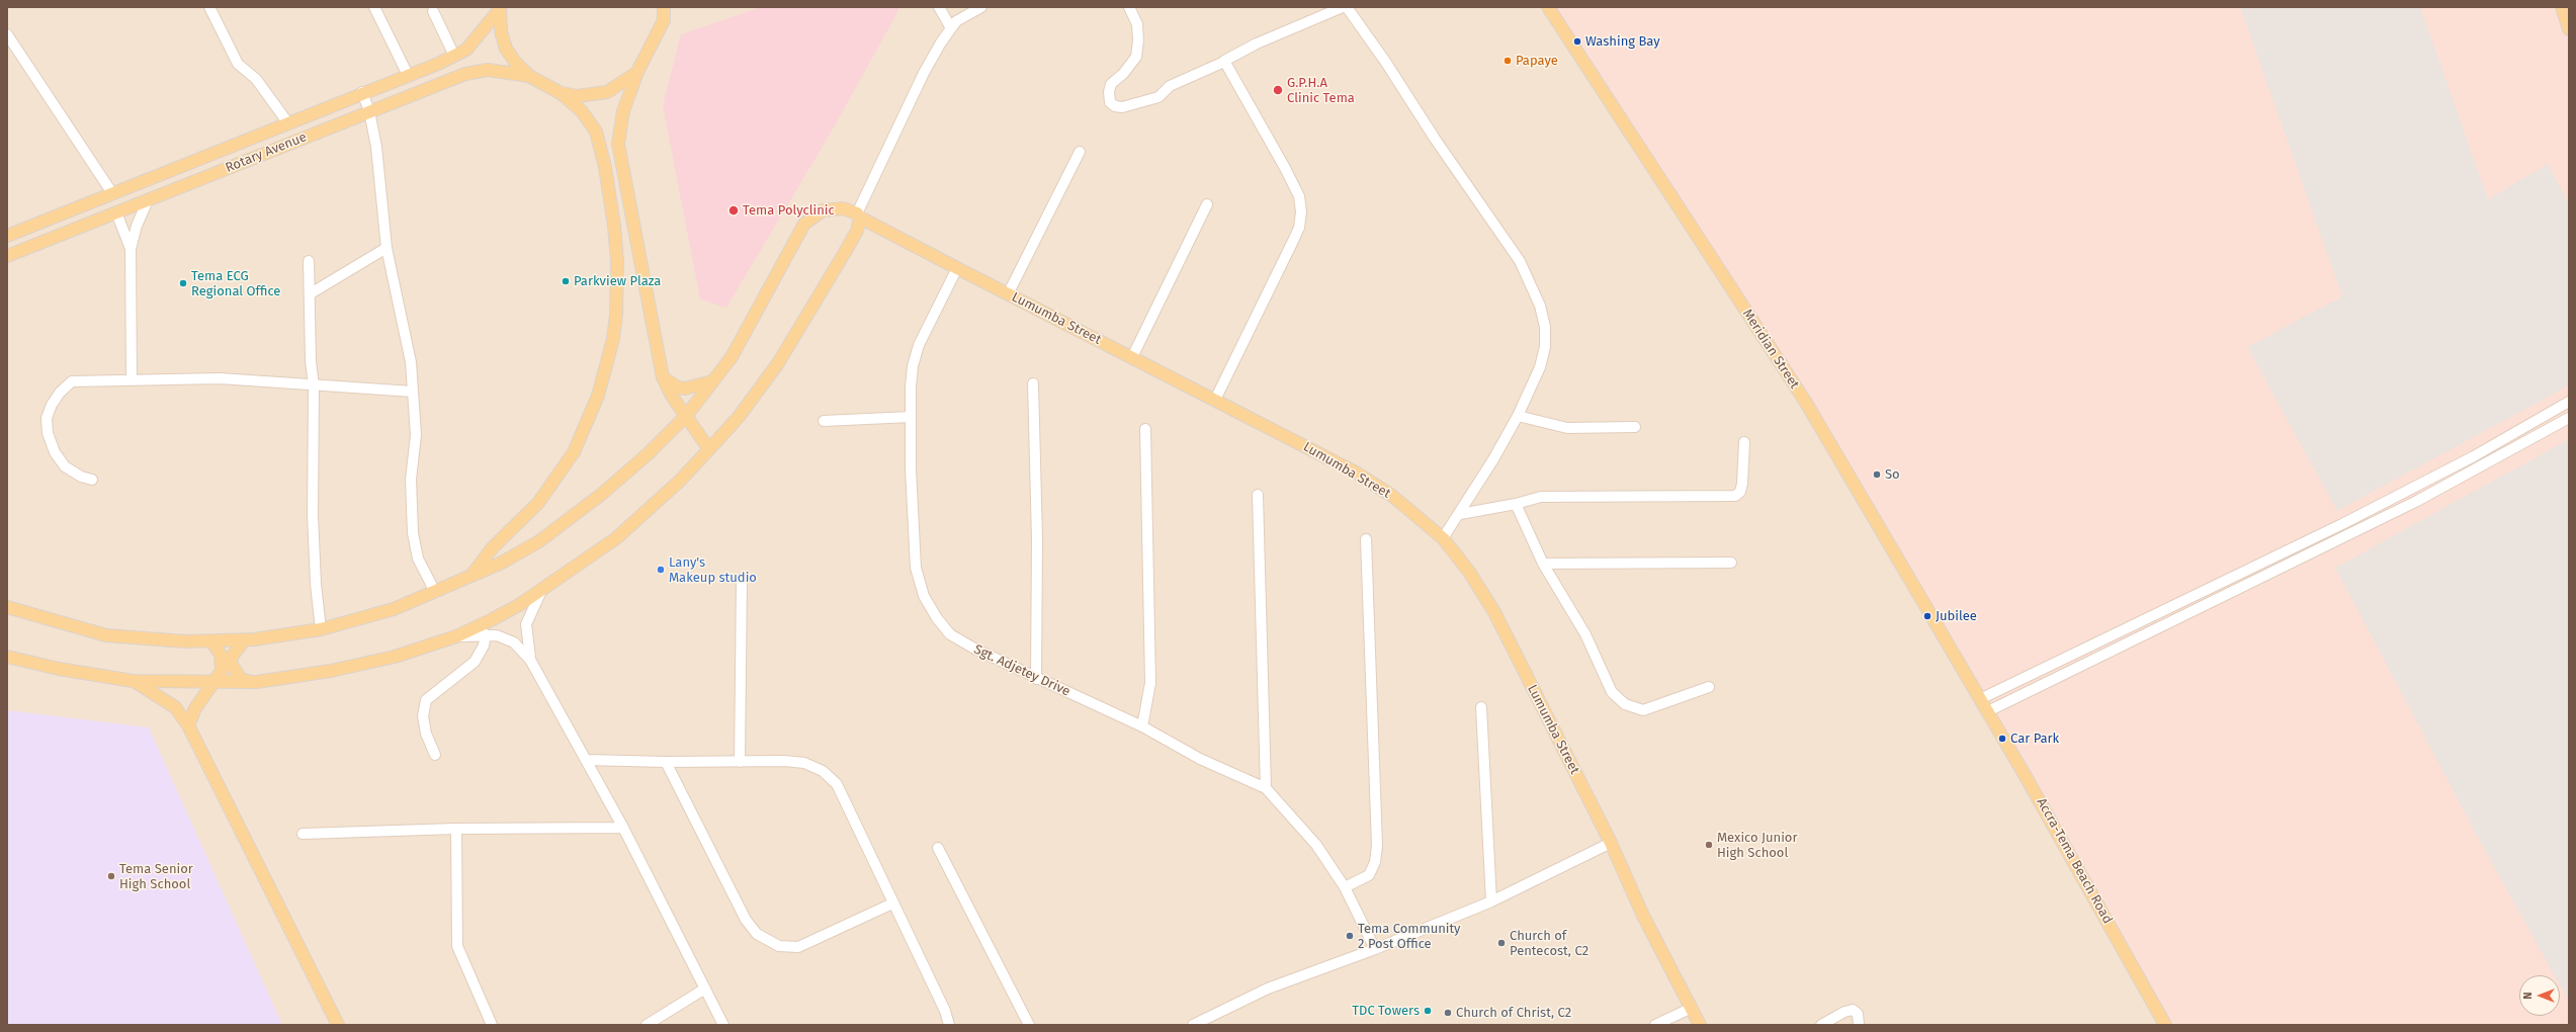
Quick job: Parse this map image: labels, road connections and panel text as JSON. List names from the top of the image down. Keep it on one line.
{"streets":{"main road":["Rotary Avenue","Lumumba Street","Meridian Street","Accra-Tema Beach Road"],"street":["Sgt. Adjetey Drive"]},"crossings":[["Lumumba Street","Sgt. Adjetey Drive"],["Meridian Street","Accra-Tema Beach Road"]],"places":["Washing Bay","Papaye","G.P.H.A Clinic Tema","Tema Polyclinic","Parkview Plaza","Tema ECG Regional Office","So","Lany's Makeup studio","Jubilee","Car Park","Mexico Junior High School","Tema Senior High School","Tema Community 2 Post Office","Church of Pentecost, C2","TDC Towers","Church of Christ, C2"],"north":"left"}
